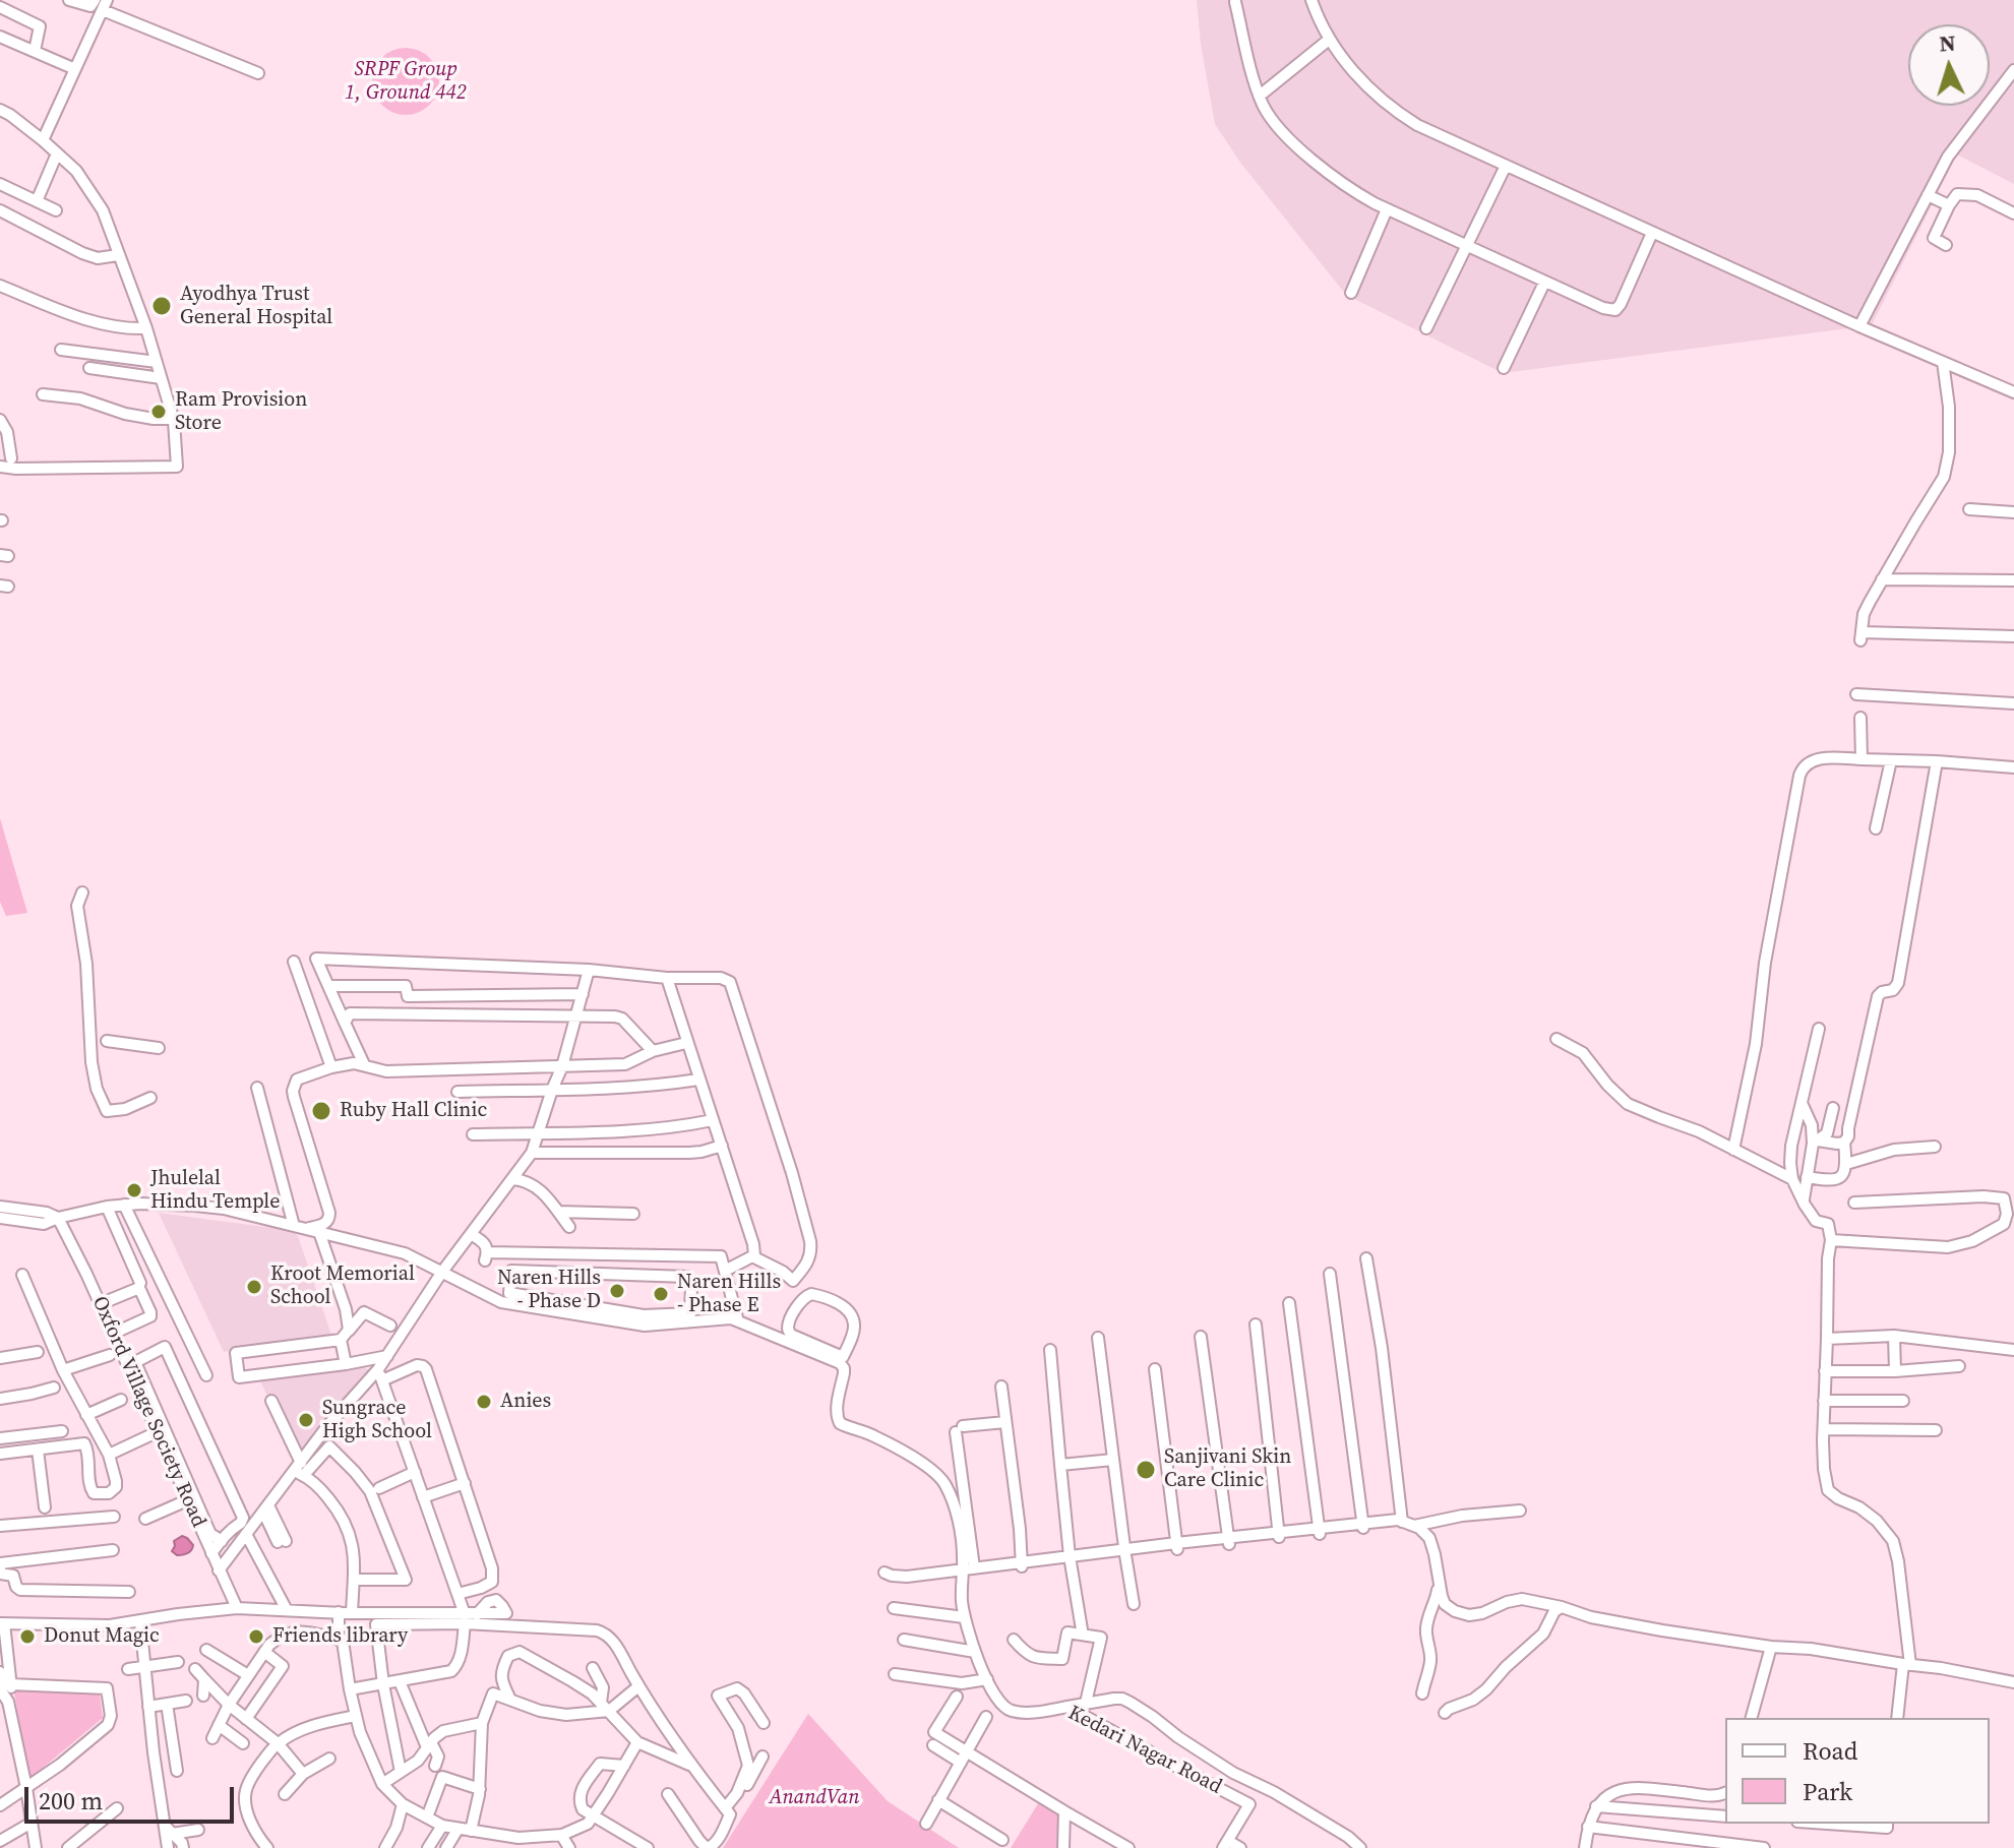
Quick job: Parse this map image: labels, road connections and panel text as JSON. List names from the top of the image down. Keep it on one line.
{"streets":{"street":["Oxford Village Society Road","Kedari Nagar Road"]},"parks":["SRPF Group 1, Ground 442","AnandVan"],"places":["Ayodhya Trust General Hospital","Ram Provision Store","Ruby Hall Clinic","Jhulelal Hindu Temple","Kroot Memorial School","Naren Hills - Phase D","Naren Hills - Phase E","Anies","Sungrace High School","Sanjivani Skin Care Clinic","Donut Magic","Friends library"],"legend":["Road","Park"],"scale_bar":"200 m","north":"top"}
